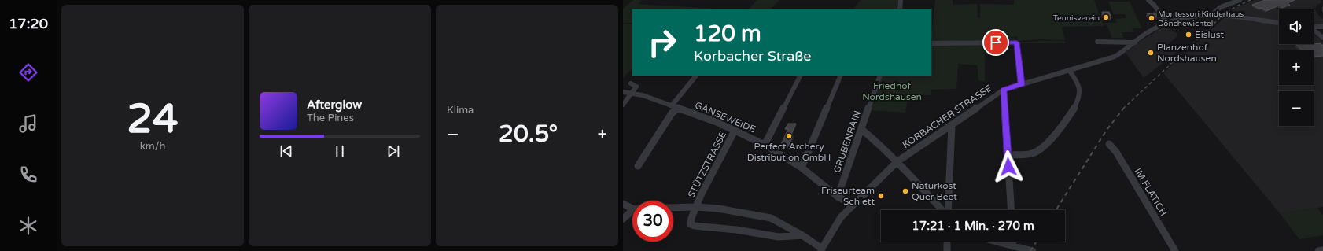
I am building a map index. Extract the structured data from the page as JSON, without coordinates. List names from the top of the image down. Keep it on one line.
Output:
{"streets":{"street":["KORBACHER STRASSE","GÄNSEWEIDE","GRUBENRAIN","STÜTZSTRASSE","IM FLATICH"]},"crossings":[["KORBACHER STRASSE","GÄNSEWEIDE"],["GÄNSEWEIDE","GRUBENRAIN"],["GÄNSEWEIDE","STÜTZSTRASSE"]],"parks":["Friedhof Nordshausen"],"places":["Tennisverein","Montessori Kinderhaus Dönchewichtel","Eislust","Planzenhof Nordshausen","Perfect Archery Distribution GmbH","Naturkost Quer Beet","Friseurteam Schlett"],"page":{"tabs":"17:20","tile":[["24","km/h"],"Klima"],"map_buttons":["+","−"],"turn":["120 m","Korbacher Straße"],"song":["Afterglow","The Pines"],"heat":["−","20.5°","+"],"limit":"30","trip":"17:21 · 1 Min. · 270 m"}}
